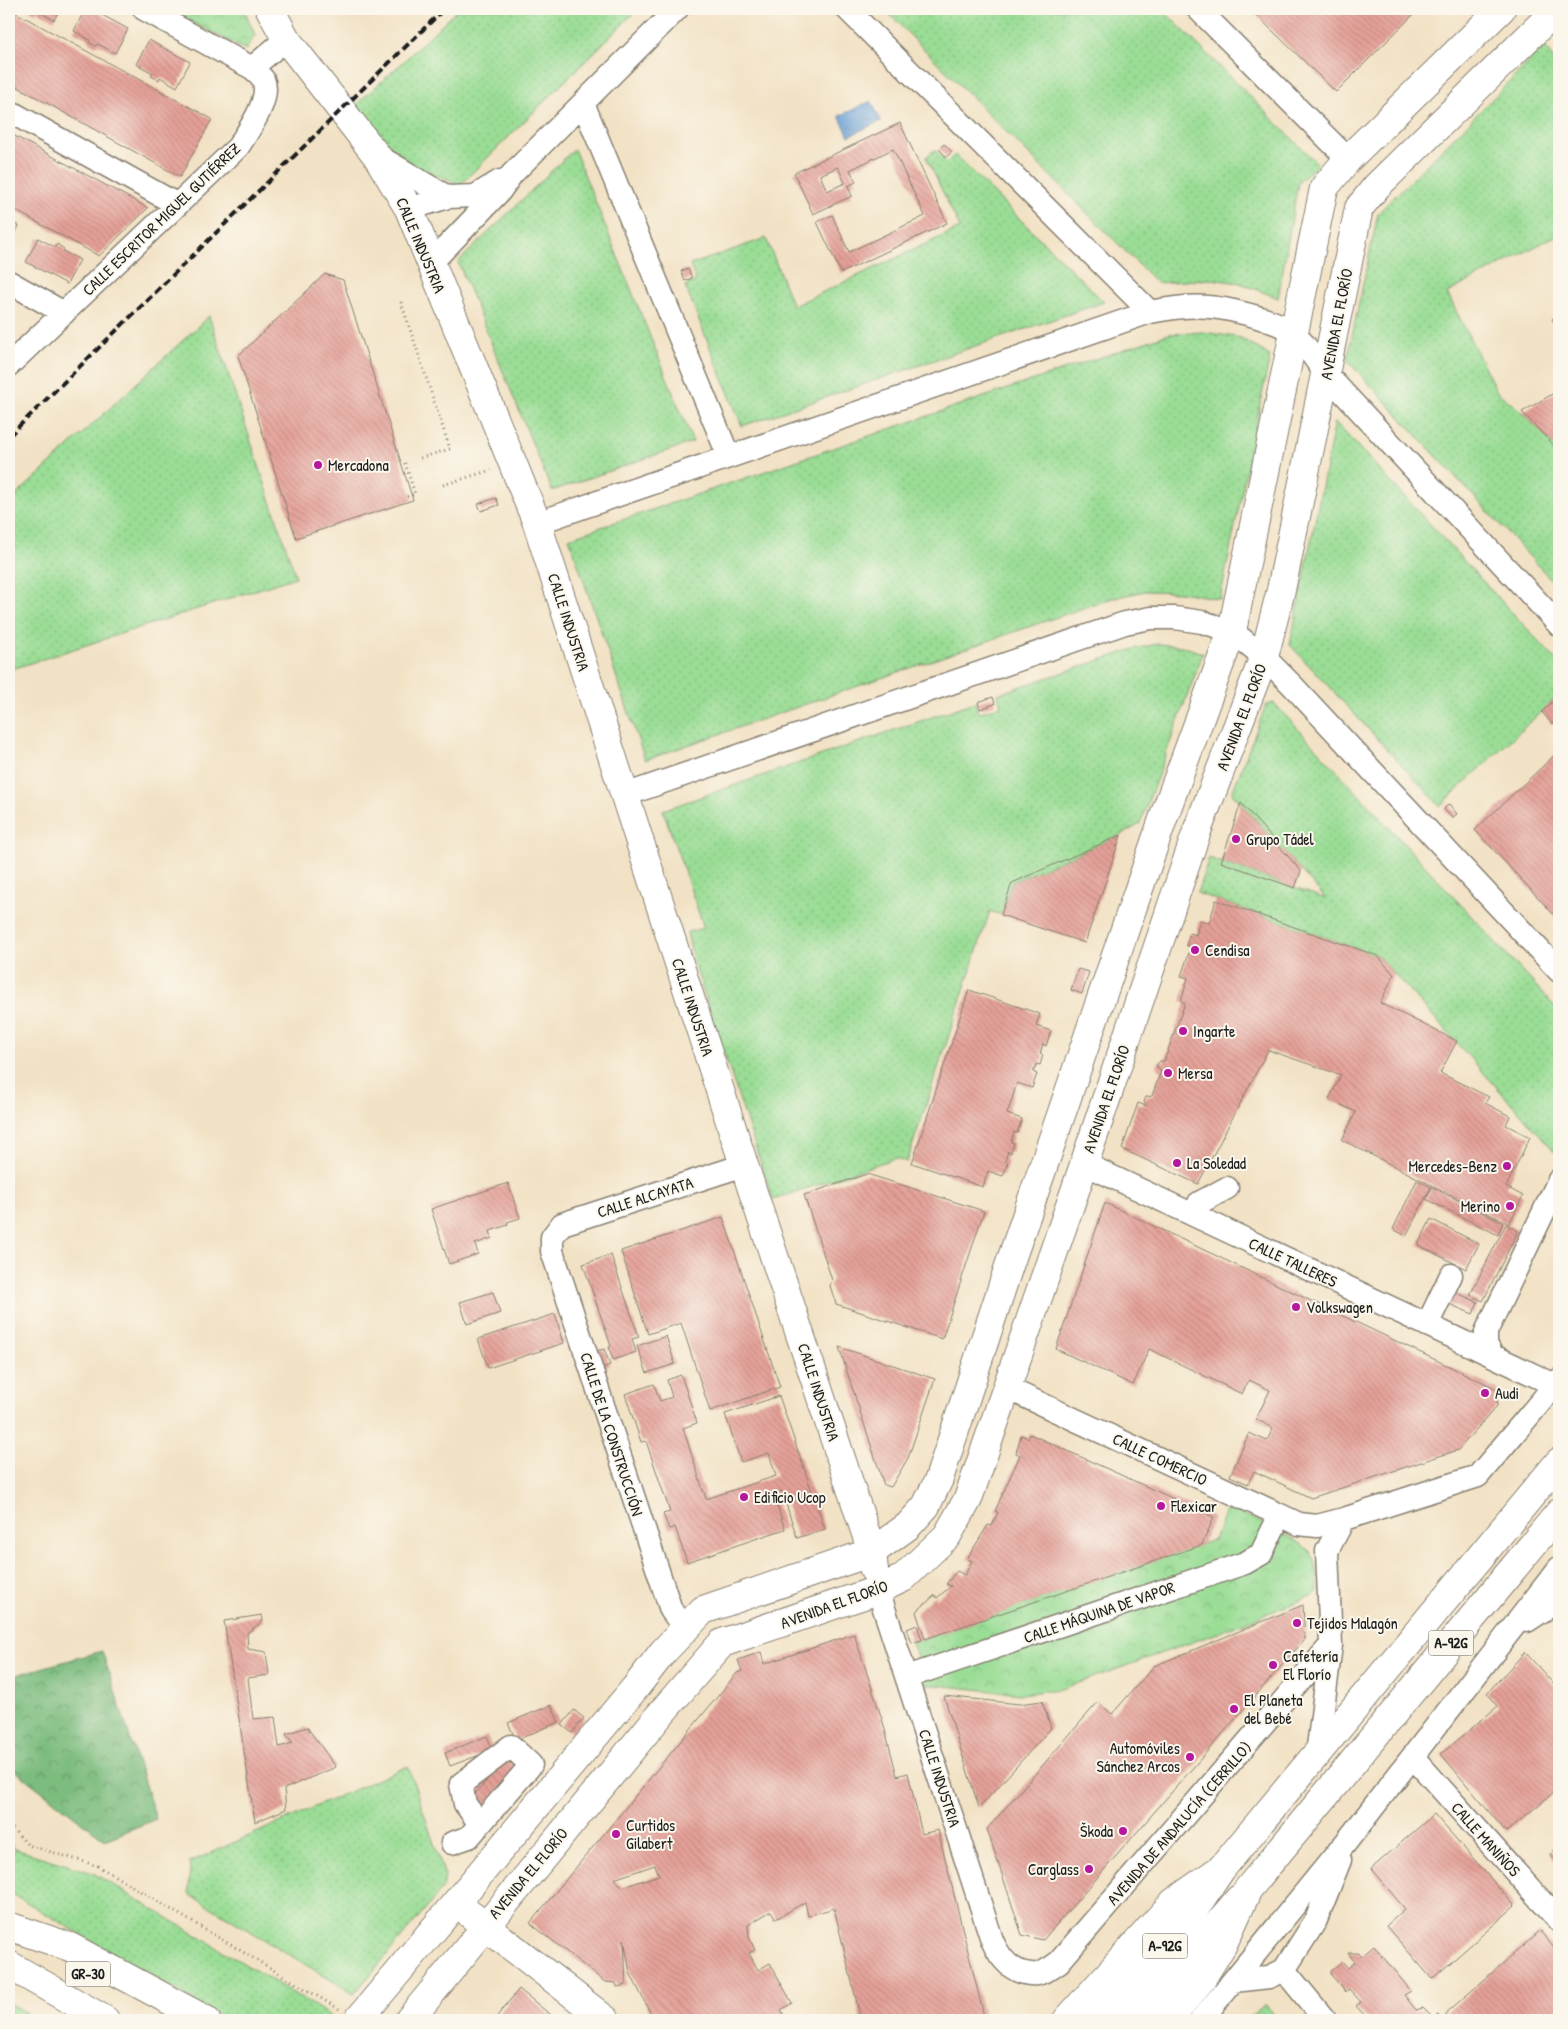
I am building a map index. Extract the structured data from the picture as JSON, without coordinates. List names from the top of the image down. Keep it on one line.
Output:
{"streets":{"main road":["CALLE INDUSTRIA","AVENIDA EL FLORÍO","A-92G","GR-30"],"street":["CALLE ESCRITOR MIGUEL GUTIÉRREZ","CALLE ALCAYATA","CALLE TALLERES","CALLE DE LA CONSTRUCCIÓN","CALLE COMERCIO","CALLE MÁQUINA DE VAPOR","AVENIDA DE ANDALUCÍA (CERRILLO)","CALLE MANIÑOS"]},"crossings":[["CALLE INDUSTRIA","AVENIDA EL FLORÍO"],["CALLE INDUSTRIA","CALLE ALCAYATA"],["CALLE INDUSTRIA","CALLE MÁQUINA DE VAPOR"],["CALLE INDUSTRIA","AVENIDA DE ANDALUCÍA (CERRILLO)"],["AVENIDA EL FLORÍO","CALLE TALLERES"],["AVENIDA EL FLORÍO","CALLE COMERCIO"],["CALLE ALCAYATA","CALLE DE LA CONSTRUCCIÓN"]],"places":["Mercadona","Grupo Tádel","Cendisa","Ingarte","Mersa","La Soledad","Mercedes-Benz","Merino","Volkswagen","Audi","Edificio Ucop","Flexicar","Tejidos Malagón","Cafetería El Florío","El Planeta del Bebé","Automóviles Sánchez Arcos","Škoda","Curtidos Gilabert","Carglass"]}
